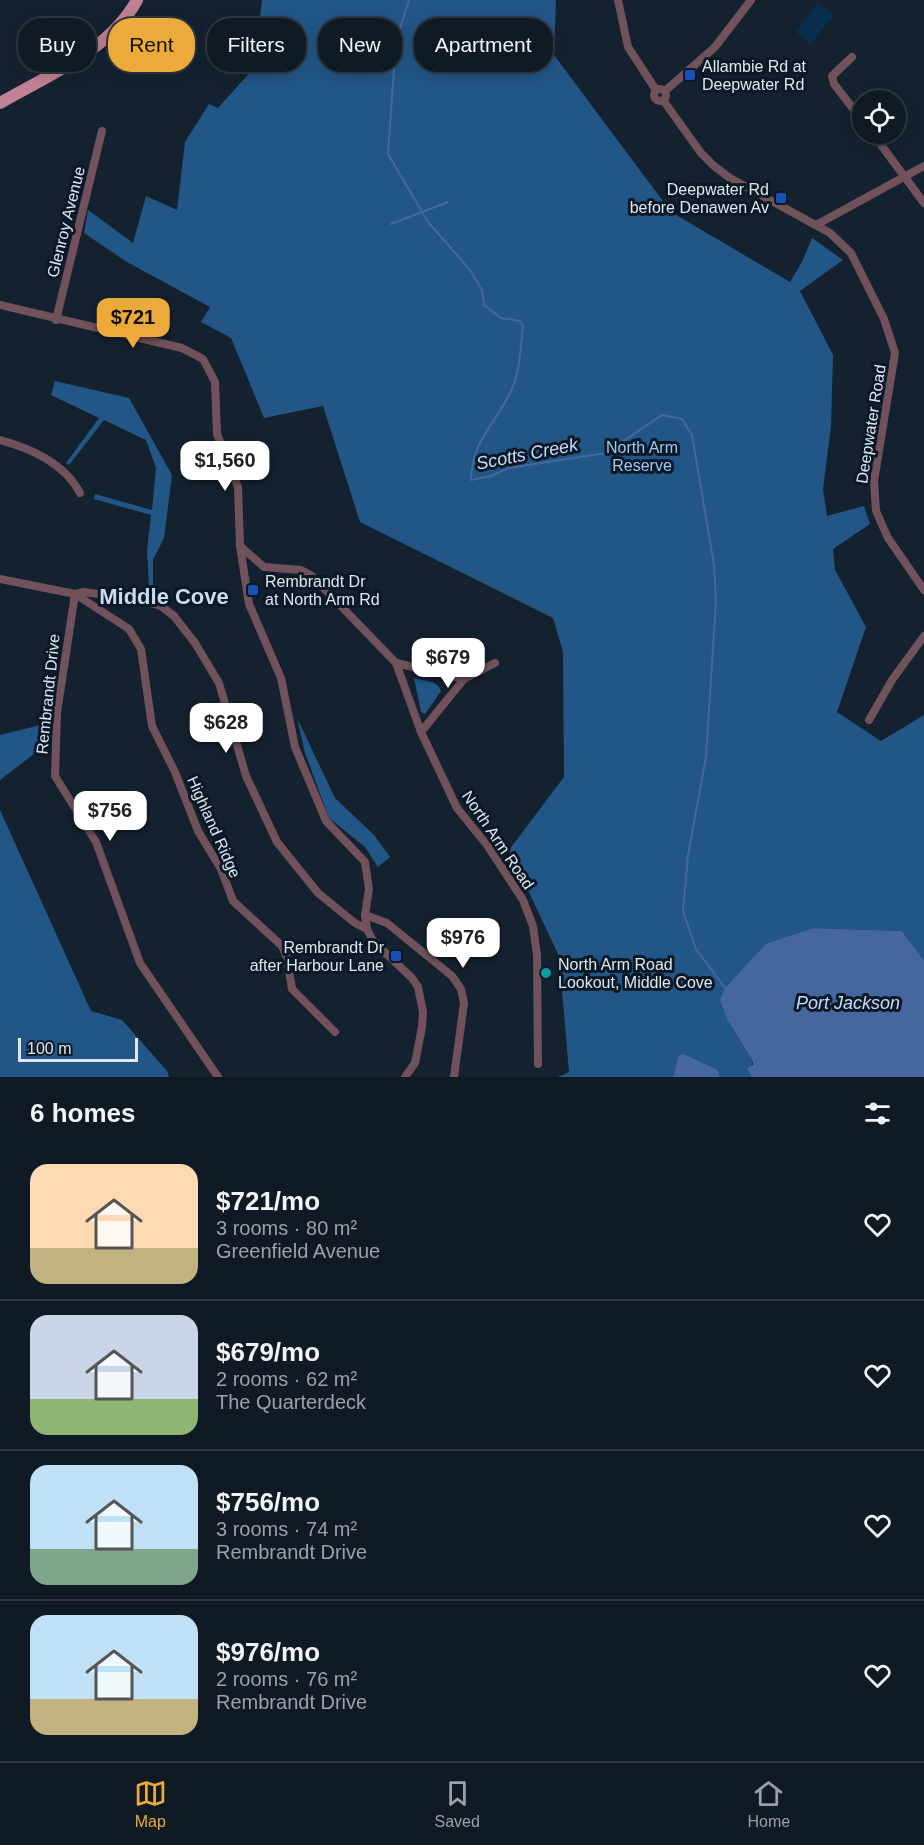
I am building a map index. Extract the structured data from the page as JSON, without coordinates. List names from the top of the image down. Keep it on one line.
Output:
{"streets":{"street":["Glenroy Avenue","Deepwater Road","Rembrandt Drive","Highland Ridge","North Arm Road"]},"crossings":[["Rembrandt Drive","Highland Ridge"]],"districts":["Middle Cove"],"water":["Scotts Creek","Port Jackson"],"parks":["North Arm Reserve"],"places":{"transit":["Allambie Rd at Deepwater Rd","Deepwater Rd before Denawen Av","Rembrandt Dr at North Arm Rd","Rembrandt Dr after Harbour Lane"],"other":["North Arm Road Lookout, Middle Cove"]},"scale_bar":"100 m","page":{"chip":["Buy","Rent","Filters","New","Apartment"],"price":["$721","$1,560","$679","$628","$756","$976"],"scale":"100 m","heading":"6 homes","list":[{"name":"$721/mo","note":"3 rooms · 80 m² · Greenfield Avenue"},{"name":"$679/mo","note":"2 rooms · 62 m² · The Quarterdeck"},{"name":"$756/mo","note":"3 rooms · 74 m² · Rembrandt Drive"},{"name":"$976/mo","note":"2 rooms · 76 m² · Rembrandt Drive"}],"tabs":["Map","Saved","Home"]}}
